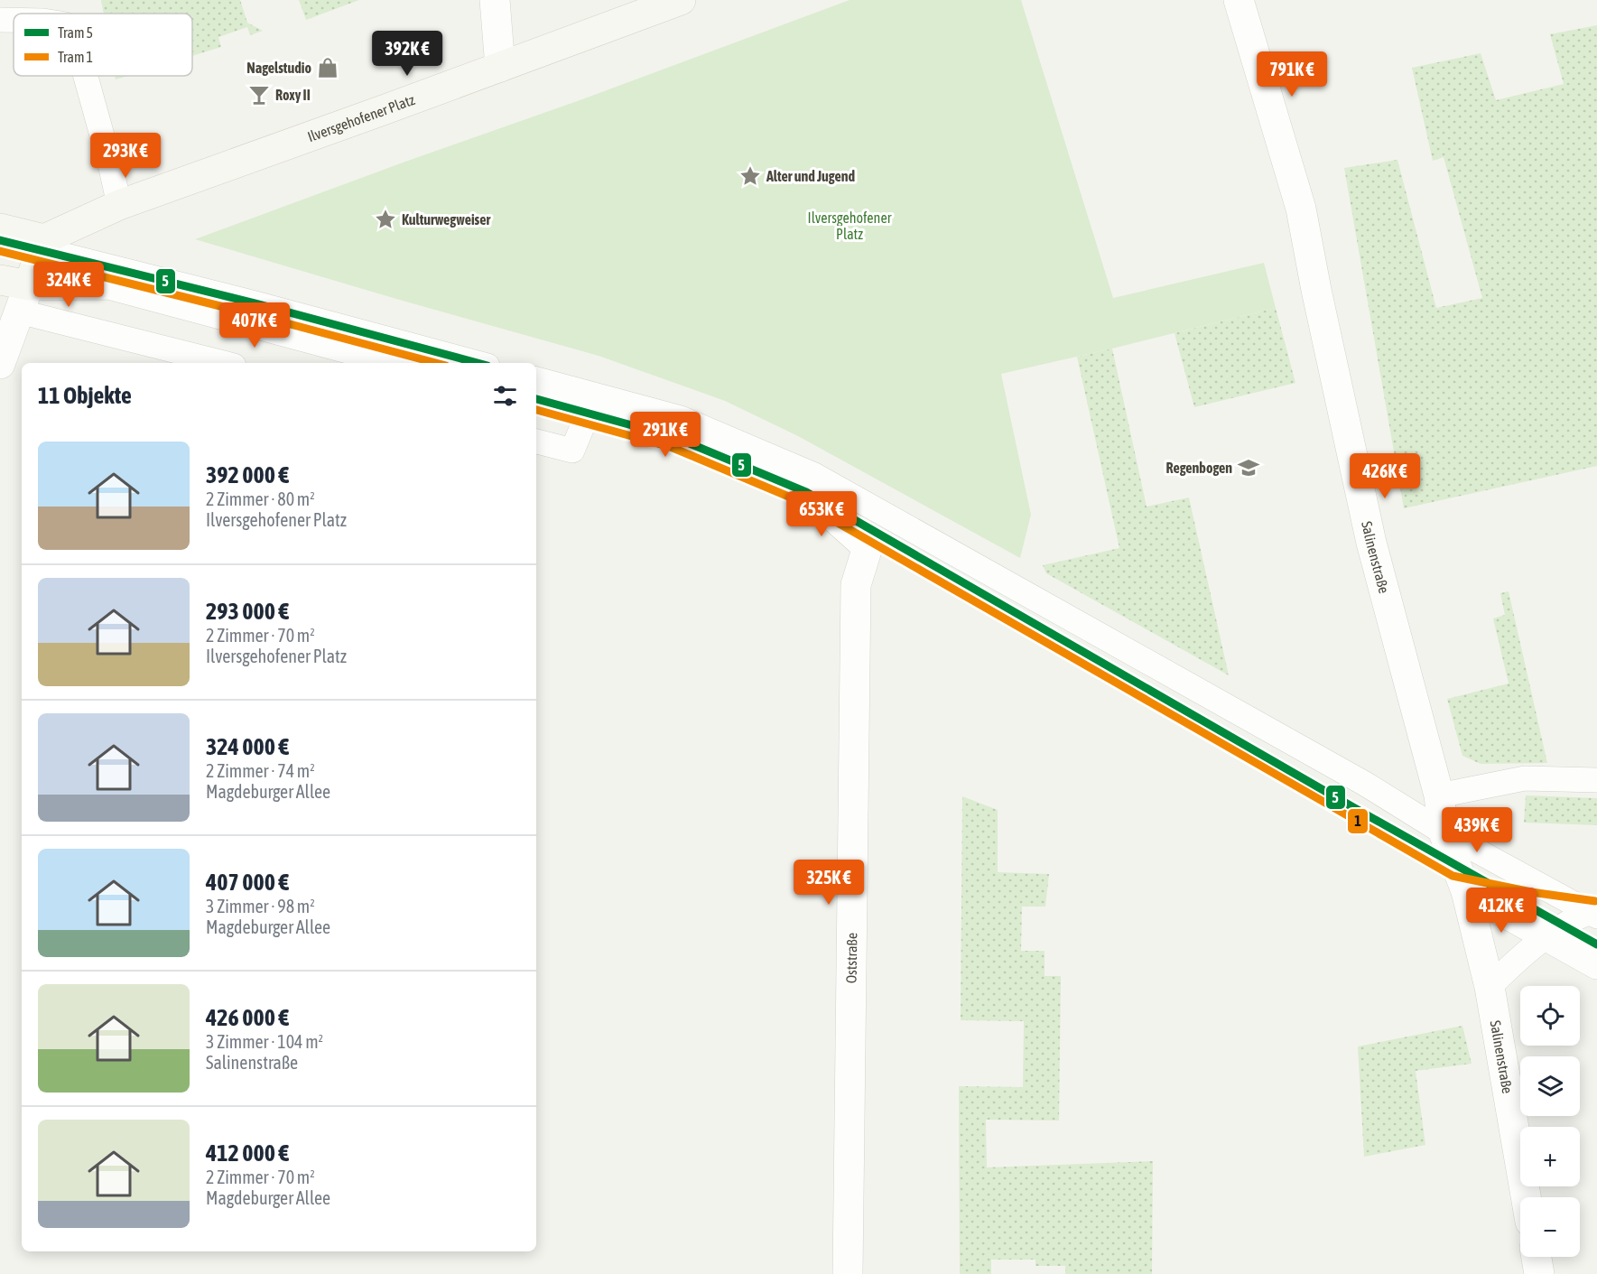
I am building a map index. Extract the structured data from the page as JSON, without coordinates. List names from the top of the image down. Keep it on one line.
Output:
{"streets":{"main road":["Ilversgehofener Platz"],"street":["Salinenstraße","Oststraße"]},"parks":["Ilversgehofener Platz"],"places":{"shop":["Nagelstudio"],"bar":["Roxy II"],"place":["Alter und Jugend","Kulturwegweiser"],"school or university":["Regenbogen"]},"lines":["tram line 5","tram line 1"],"legend":["Tram 5","Tram 1"],"page":{"price":["392K €","791K €","293K €","324K €","407K €","291K €","426K €","653K €","439K €","325K €","412K €"],"heading":"11 Objekte","list":[{"name":"392 000 €","note":"2 Zimmer · 80 m² · Ilversgehofener Platz"},{"name":"293 000 €","note":"2 Zimmer · 70 m² · Ilversgehofener Platz"},{"name":"324 000 €","note":"2 Zimmer · 74 m² · Magdeburger Allee"},{"name":"407 000 €","note":"3 Zimmer · 98 m² · Magdeburger Allee"},{"name":"426 000 €","note":"3 Zimmer · 104 m² · Salinenstraße"},{"name":"412 000 €","note":"2 Zimmer · 70 m² · Magdeburger Allee"}],"map_buttons":["+","−"]}}
